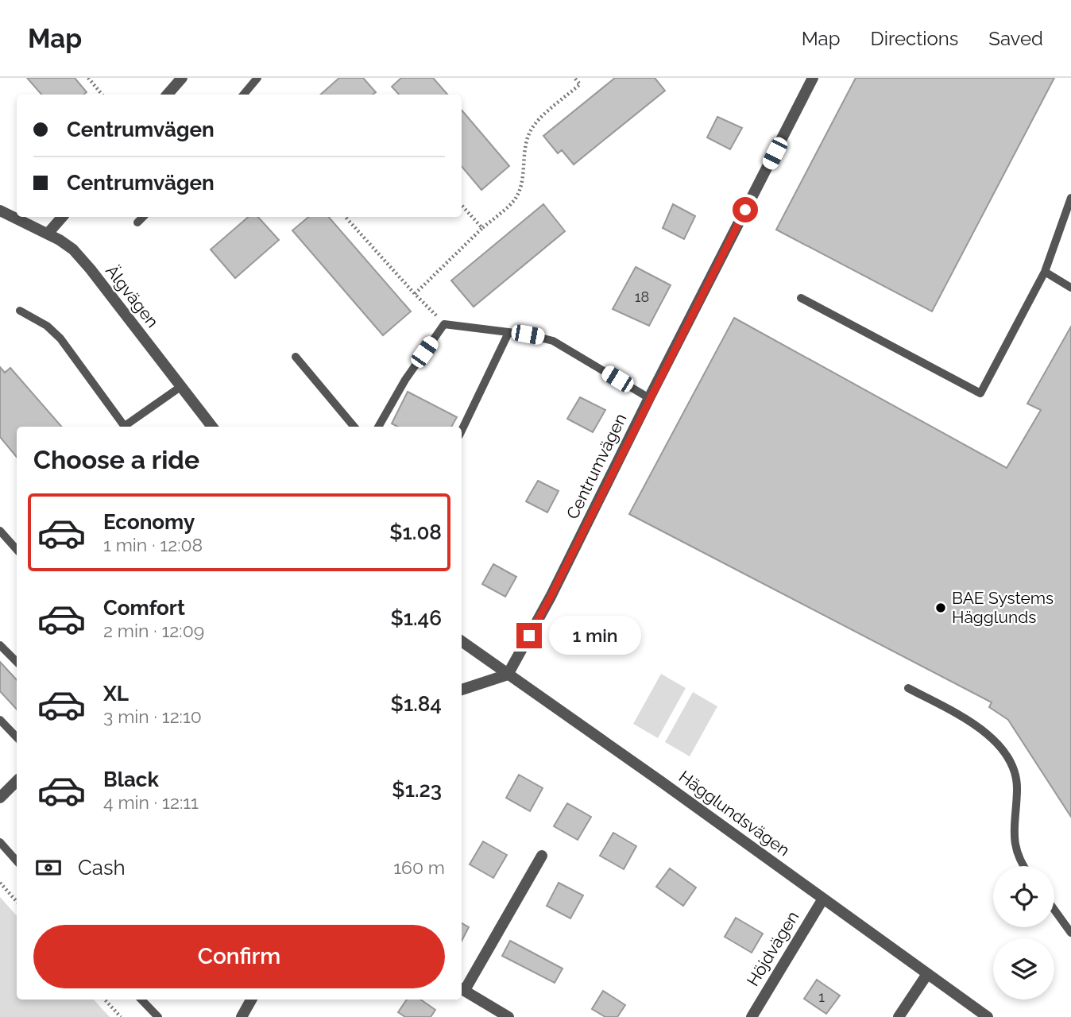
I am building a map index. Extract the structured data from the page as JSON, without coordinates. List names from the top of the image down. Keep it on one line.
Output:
{"streets":{"street":["Älgvägen","Centrumvägen","Hägglundsvägen","Höjdvägen"]},"crossings":[["Centrumvägen","Hägglundsvägen"],["Hägglundsvägen","Höjdvägen"]],"places":["BAE Systems Hägglunds"],"house_numbers":["18","1"],"page":{"header":"Map","nav":["Map","Directions","Saved"],"banner":["Centrumvägen","Centrumvägen"],"heading":"Choose a ride","list":[{"name":"Economy","note":"1 min · 12:08","value":"$1.08"},{"name":"Comfort","note":"2 min · 12:09","value":"$1.46"},{"name":"XL","note":"3 min · 12:10","value":"$1.84"},{"name":"Black","note":"4 min · 12:11","value":"$1.23"}],"bubble":"1 min","pay":["Cash","160 m"],"buttons":"Confirm"}}
